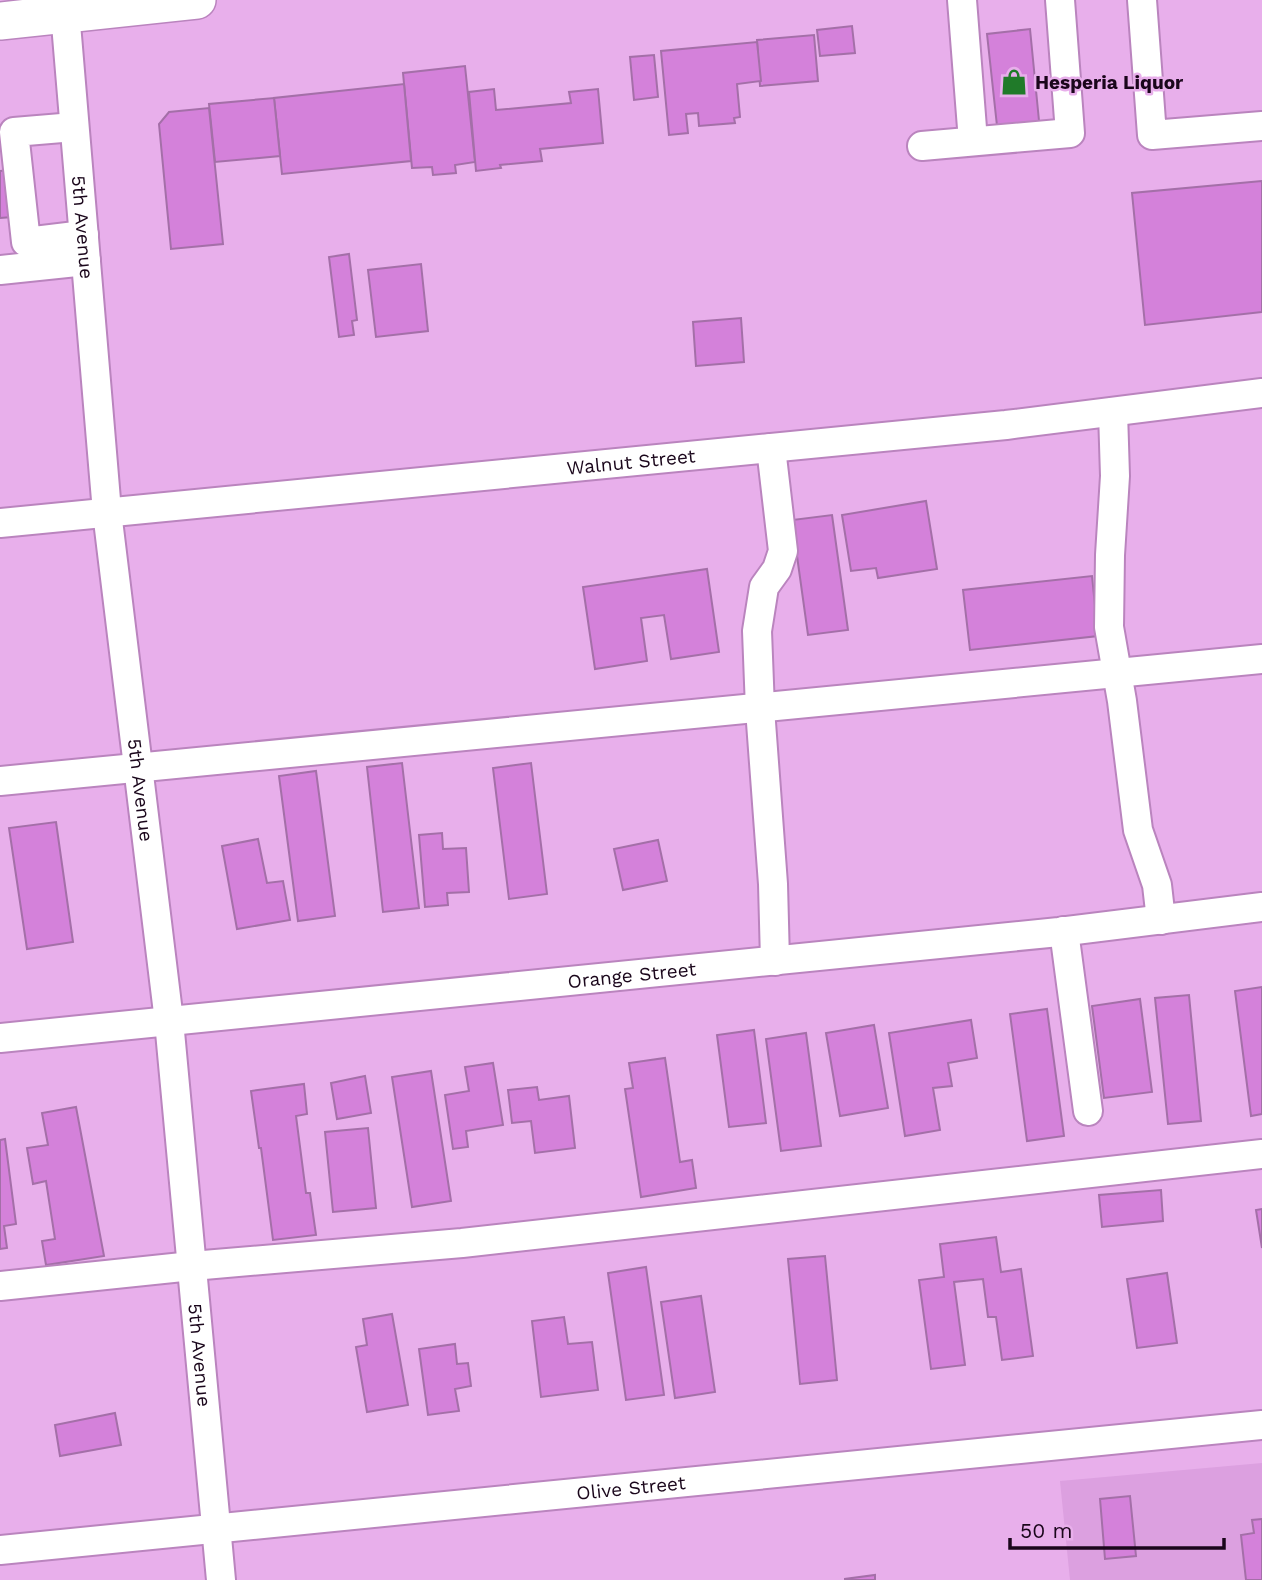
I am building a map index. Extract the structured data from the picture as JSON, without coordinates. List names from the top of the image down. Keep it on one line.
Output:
{"streets":{"street":["5th Avenue","Walnut Street","Orange Street","Olive Street"]},"crossings":[["5th Avenue","Walnut Street"],["5th Avenue","Orange Street"],["5th Avenue","Olive Street"]],"places":{"shop":["Hesperia Liquor"]},"scale_bar":"50 m"}
